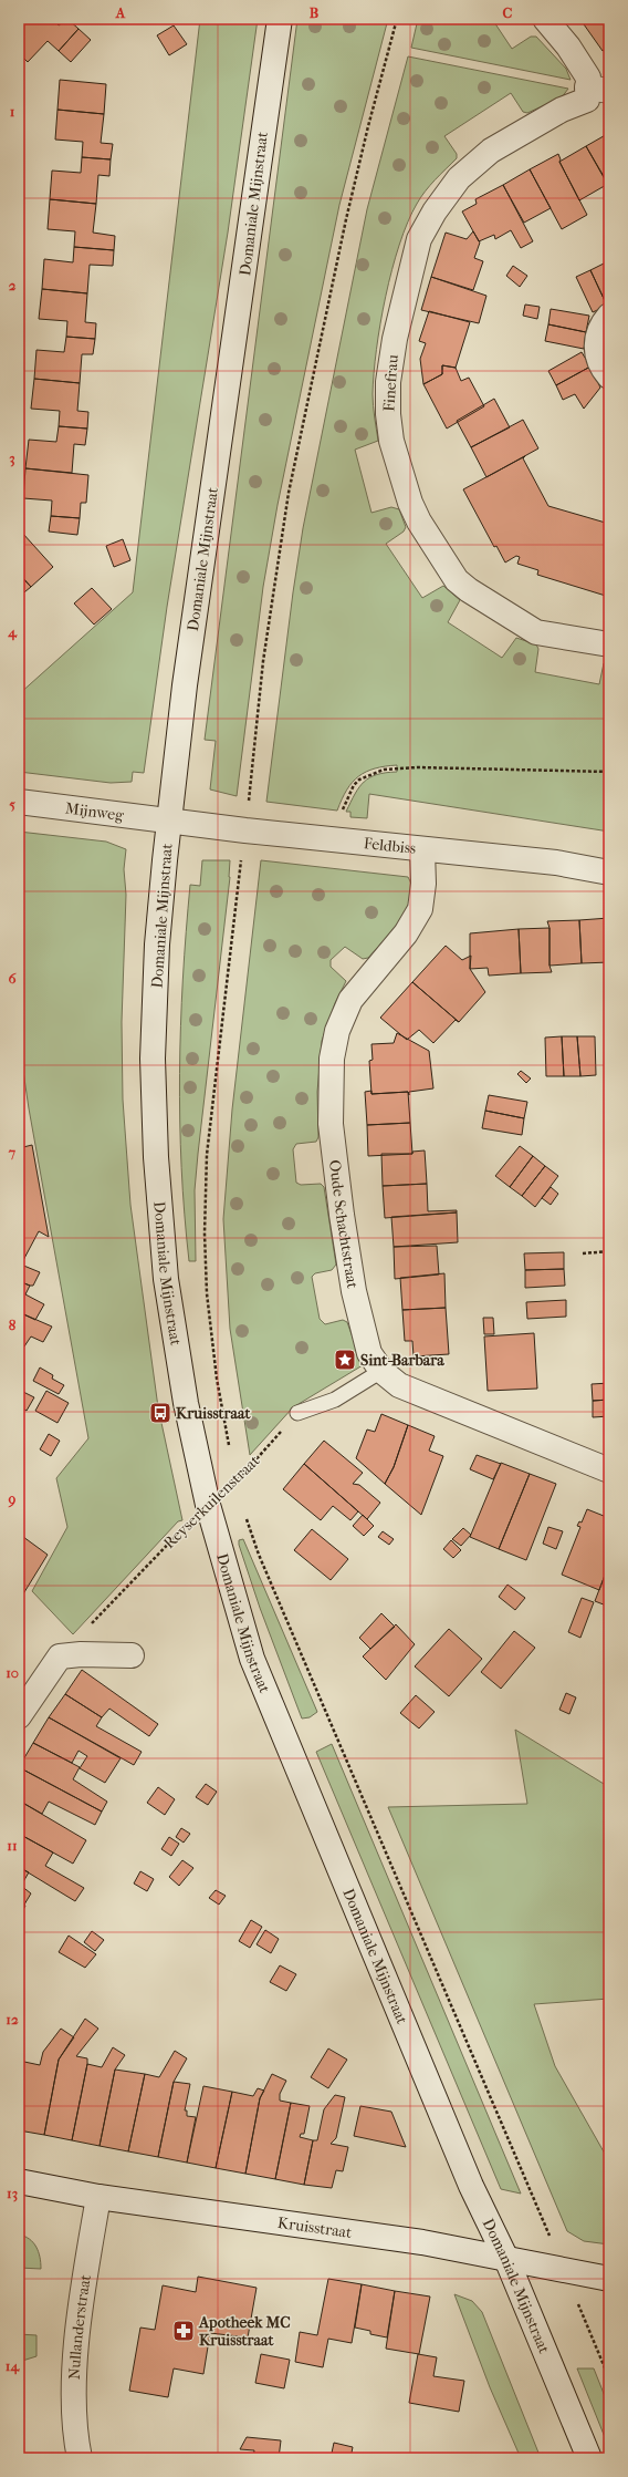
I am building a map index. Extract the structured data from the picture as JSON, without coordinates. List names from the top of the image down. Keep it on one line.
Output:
{"streets":{"street":["Domaniale Mijnstraat","Finefrau","Mijnweg","Feldbiss","Oude Schachtstraat","Kruisstraat","Nullanderstraat"],"path":["Reyserkuilenstraat"]},"crossings":[["Domaniale Mijnstraat","Mijnweg"],["Domaniale Mijnstraat","Feldbiss"],["Domaniale Mijnstraat","Reyserkuilenstraat"],["Domaniale Mijnstraat","Kruisstraat"],["Mijnweg","Feldbiss"],["Feldbiss","Oude Schachtstraat"],["Kruisstraat","Nullanderstraat"]],"places":{"place":["Sint-Barbara"],"bus stop":["Kruisstraat"],"pharmacy":["Apotheek MC Kruisstraat"]},"grid":{"columns":["A","B","C"],"rows":["1","2","3","4","5","6","7","8","9","10","11","12","13","14"]}}
